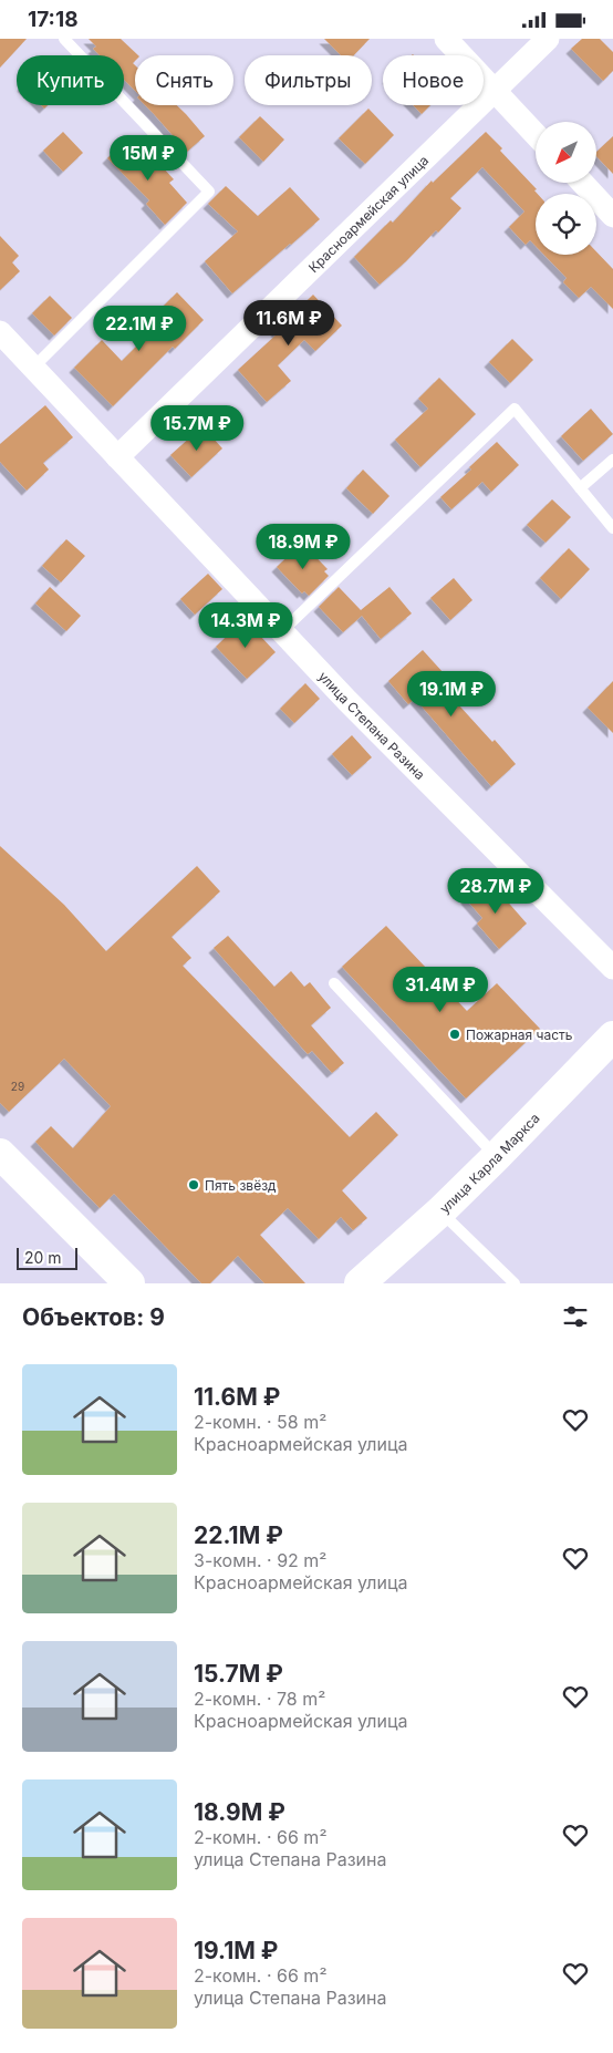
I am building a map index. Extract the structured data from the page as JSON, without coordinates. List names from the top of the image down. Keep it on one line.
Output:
{"streets":{"main road":["улица Карла Маркса"],"street":["Красноармейская улица","улица Степана Разина"]},"crossings":[["Красноармейская улица","улица Степана Разина"]],"places":["Пожарная часть","Пять звёзд"],"house_numbers":["29"],"scale_bar":"20 m","north":"bottom left","page":{"status":"17:18","chip":["Купить","Снять","Фильтры","Новое"],"price":["15M ₽","11.6M ₽","22.1M ₽","15.7M ₽","18.9M ₽","14.3M ₽","19.1M ₽","28.7M ₽","31.4M ₽"],"scale":"20 m","heading":"Объектов: 9","list":[{"name":"11.6M ₽","note":"2-комн. · 58 m² · Красноармейская улица"},{"name":"22.1M ₽","note":"3-комн. · 92 m² · Красноармейская улица"},{"name":"15.7M ₽","note":"2-комн. · 78 m² · Красноармейская улица"},{"name":"18.9M ₽","note":"2-комн. · 66 m² · улица Степана Разина"},{"name":"19.1M ₽","note":"2-комн. · 66 m² · улица Степана Разина"}]}}
